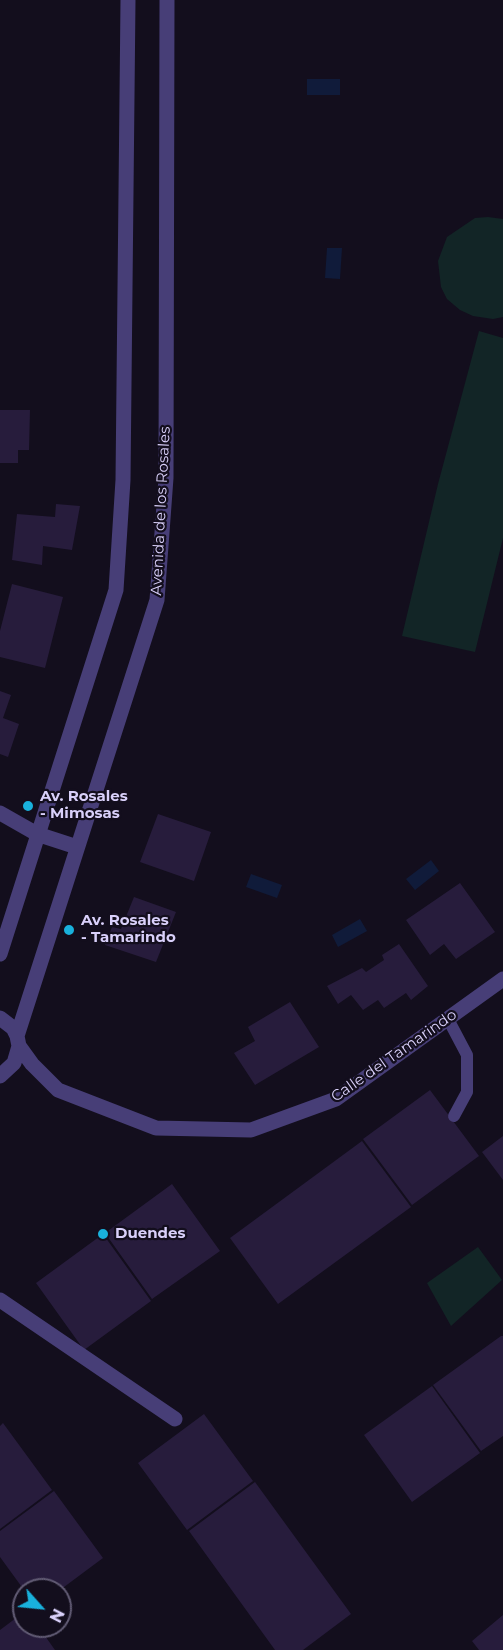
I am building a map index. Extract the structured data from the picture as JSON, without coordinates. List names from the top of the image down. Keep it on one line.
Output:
{"streets":{"street":["Avenida de los Rosales","Calle del Tamarindo"]},"crossings":[["Avenida de los Rosales","Calle del Tamarindo"]],"places":["Av. Rosales - Mimosas","Av. Rosales - Tamarindo","Duendes"],"north":"bottom right"}
